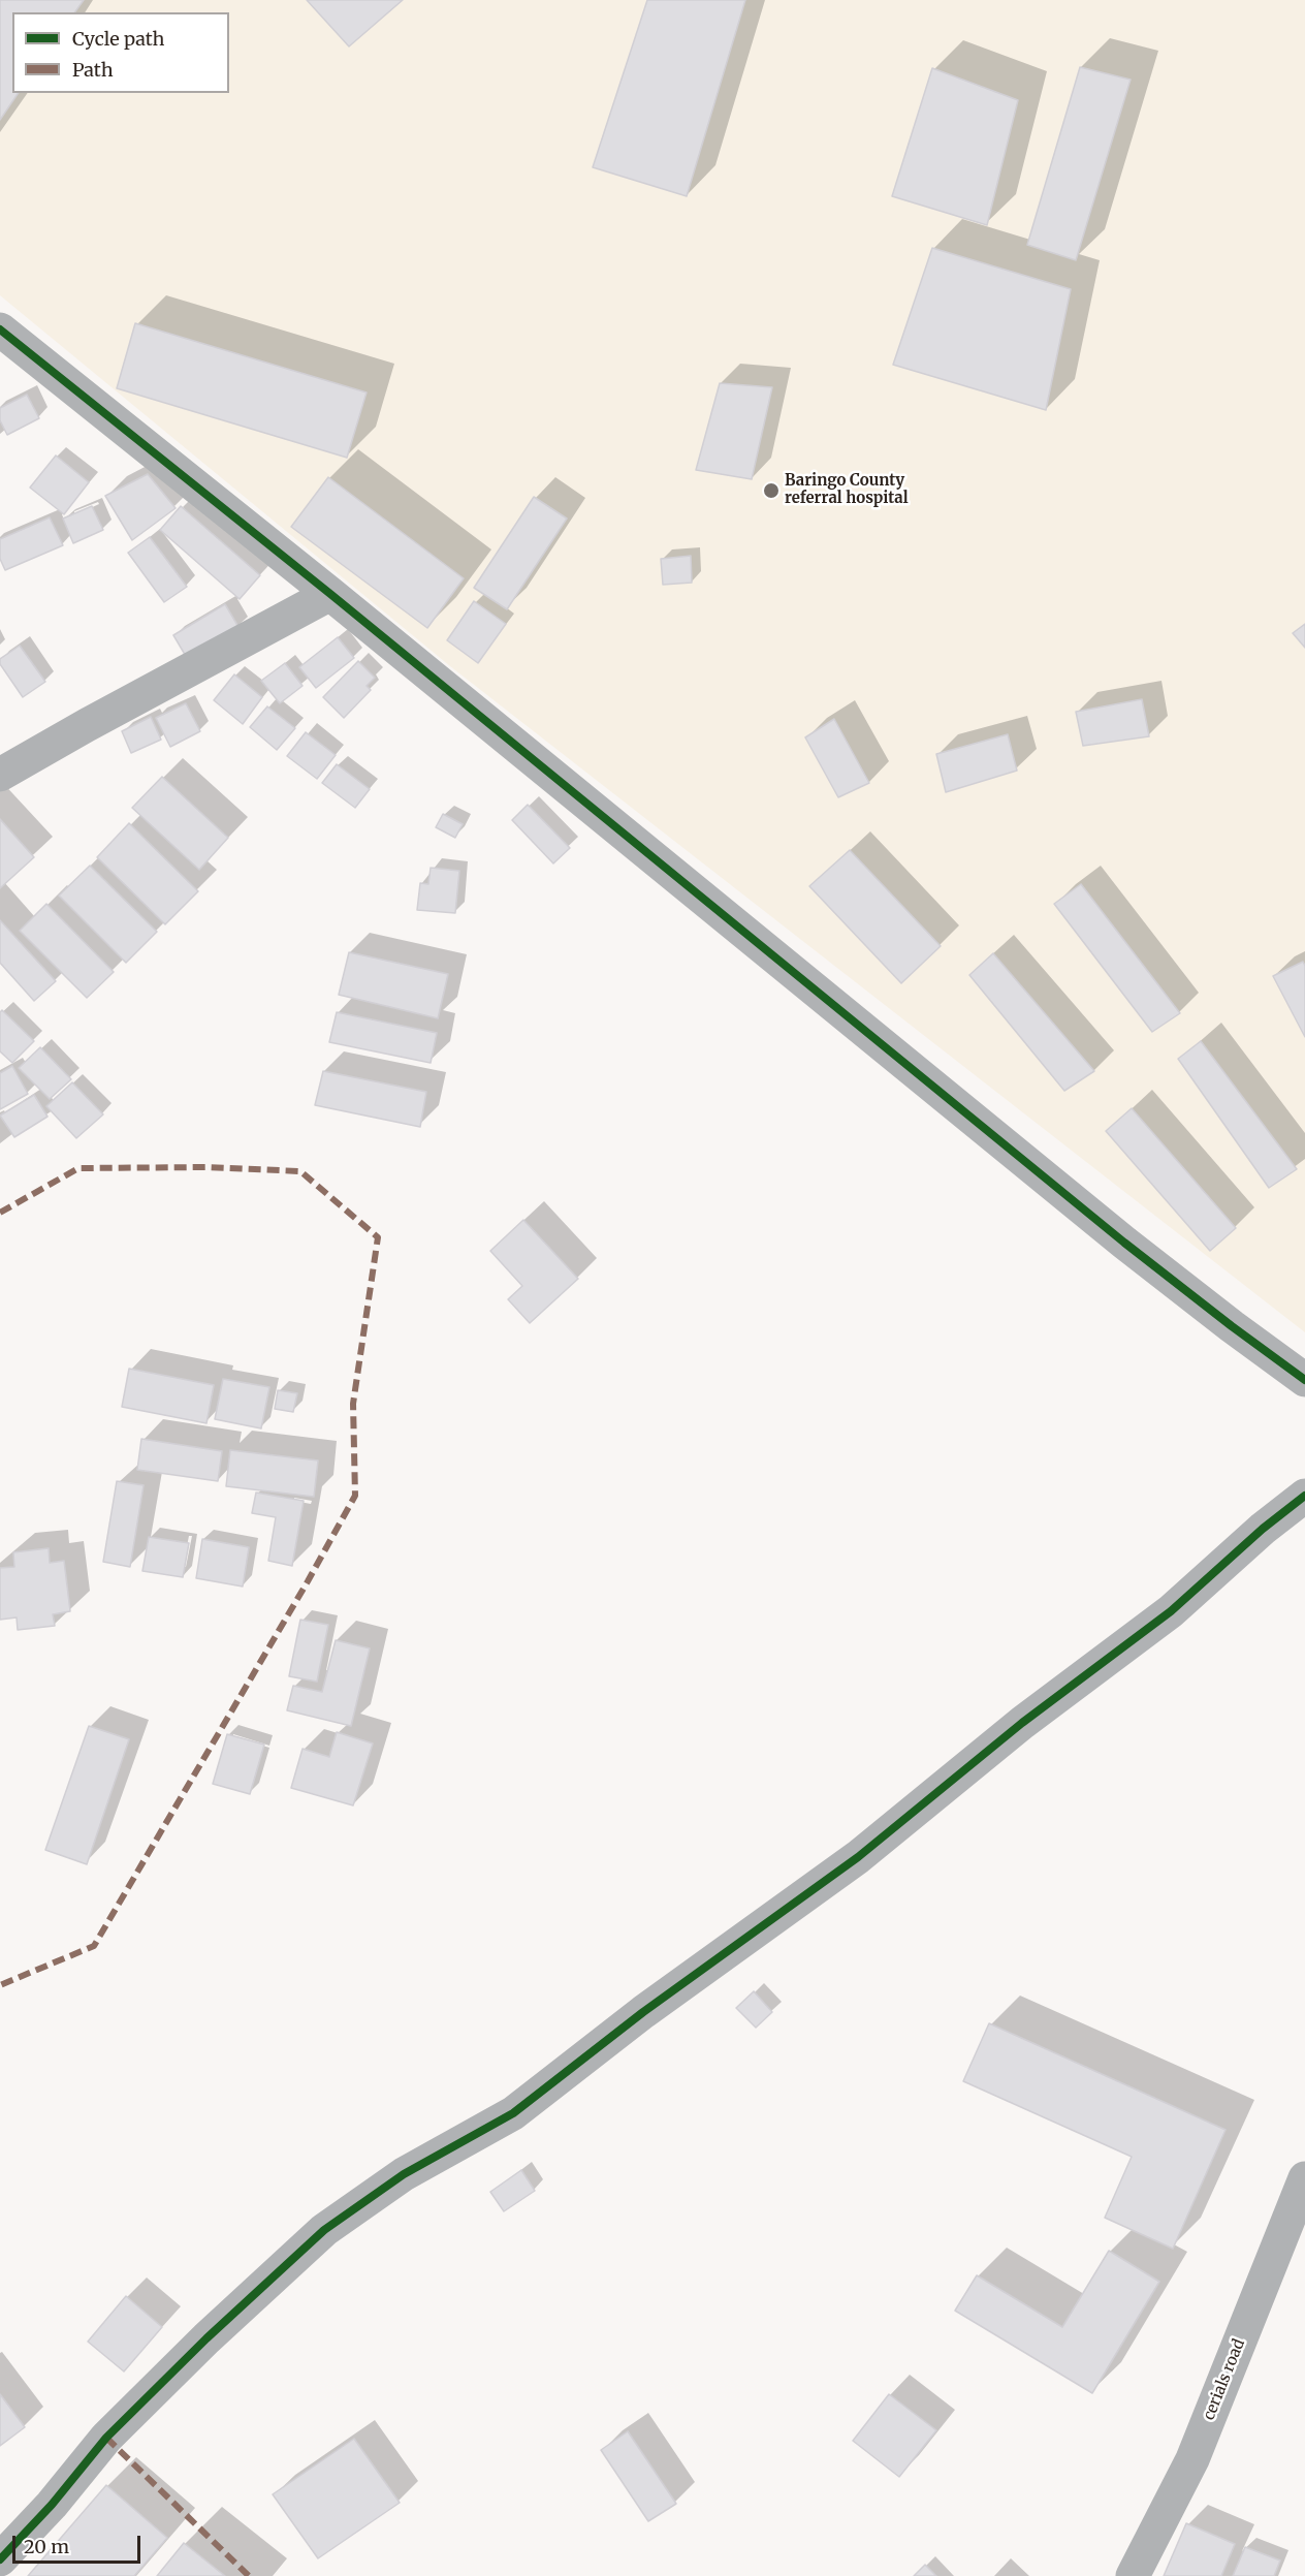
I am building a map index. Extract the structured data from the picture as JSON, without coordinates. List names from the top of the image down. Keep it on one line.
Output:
{"streets":{"street":["cerials road"]},"places":["Baringo County referral hospital"],"legend":["Cycle path","Path"],"scale_bar":"20 m"}
